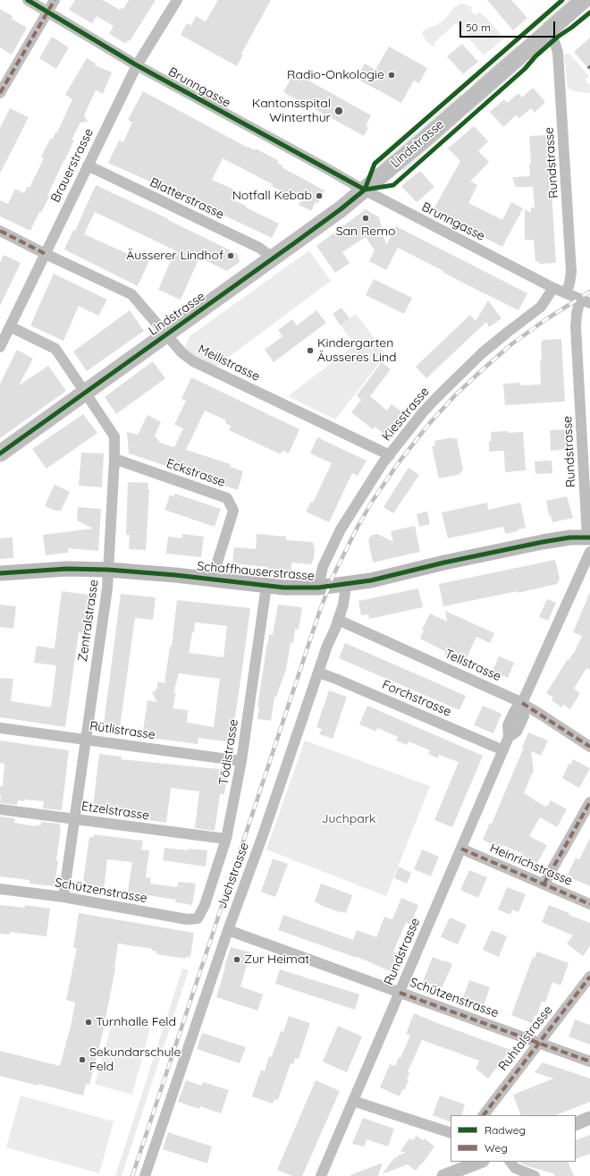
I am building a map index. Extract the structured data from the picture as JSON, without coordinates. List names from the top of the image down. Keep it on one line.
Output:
{"streets":{"main road":["Lindstrasse","Schaffhauserstrasse"],"street":["Brunngasse","Rundstrasse","Brauerstrasse","Blatterstrasse","Meilistrasse","Kiesstrasse","Eckstrasse","Zentralstrasse","Tellstrasse","Forchstrasse","Rütlistrasse","Tödistrasse","Etzelstrasse","Heinrichstrasse","Juchstrasse","Schützenstrasse","Ruhtalstrasse"]},"crossings":[["Brunngasse","Lindstrasse"],["Brunngasse","Rundstrasse"],["Brunngasse","Brauerstrasse"],["Brunngasse","Kiesstrasse"],["Lindstrasse","Rundstrasse"],["Lindstrasse","Blatterstrasse"],["Lindstrasse","Meilistrasse"],["Lindstrasse","Zentralstrasse"],["Rundstrasse","Schaffhauserstrasse"],["Rundstrasse","Tellstrasse"],["Rundstrasse","Forchstrasse"],["Rundstrasse","Heinrichstrasse"],["Rundstrasse","Schützenstrasse"],["Brauerstrasse","Blatterstrasse"],["Brauerstrasse","Meilistrasse"],["Brauerstrasse","Zentralstrasse"],["Meilistrasse","Kiesstrasse"],["Kiesstrasse","Schaffhauserstrasse"],["Eckstrasse","Schaffhauserstrasse"],["Eckstrasse","Zentralstrasse"],["Schaffhauserstrasse","Zentralstrasse"],["Schaffhauserstrasse","Tödistrasse"],["Schaffhauserstrasse","Juchstrasse"],["Zentralstrasse","Rütlistrasse"],["Zentralstrasse","Etzelstrasse"],["Zentralstrasse","Schützenstrasse"],["Tellstrasse","Juchstrasse"],["Forchstrasse","Juchstrasse"],["Rütlistrasse","Tödistrasse"],["Tödistrasse","Etzelstrasse"],["Tödistrasse","Schützenstrasse"],["Juchstrasse","Schützenstrasse"],["Schützenstrasse","Ruhtalstrasse"]],"parks":["Juchpark"],"places":["Radio-Onkologie","Kantonsspital Winterthur","Notfall Kebab","San Remo","Äusserer Lindhof","Kindergarten Äusseres Lind","Zur Heimat","Turnhalle Feld","Sekundarschule Feld"],"legend":["Radweg","Weg"],"scale_bar":"50 m"}
